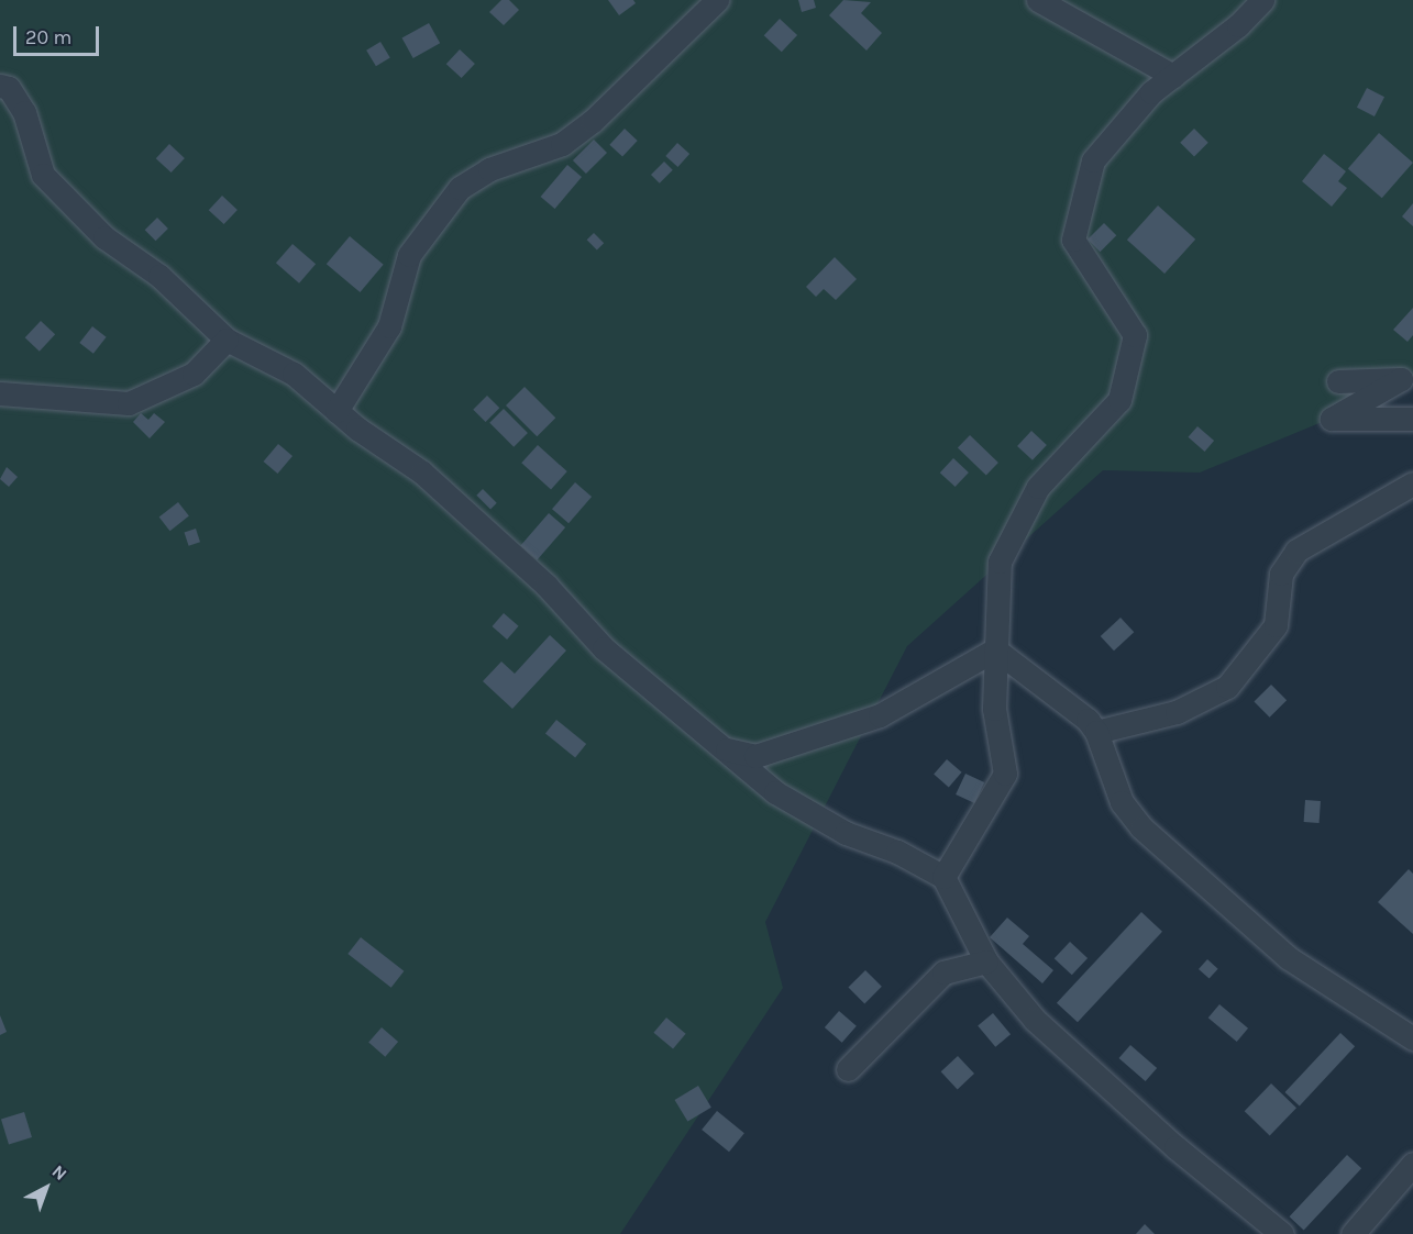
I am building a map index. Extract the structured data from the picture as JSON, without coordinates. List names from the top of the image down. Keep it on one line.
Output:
{"scale_bar":"20 m","north":"top right"}
